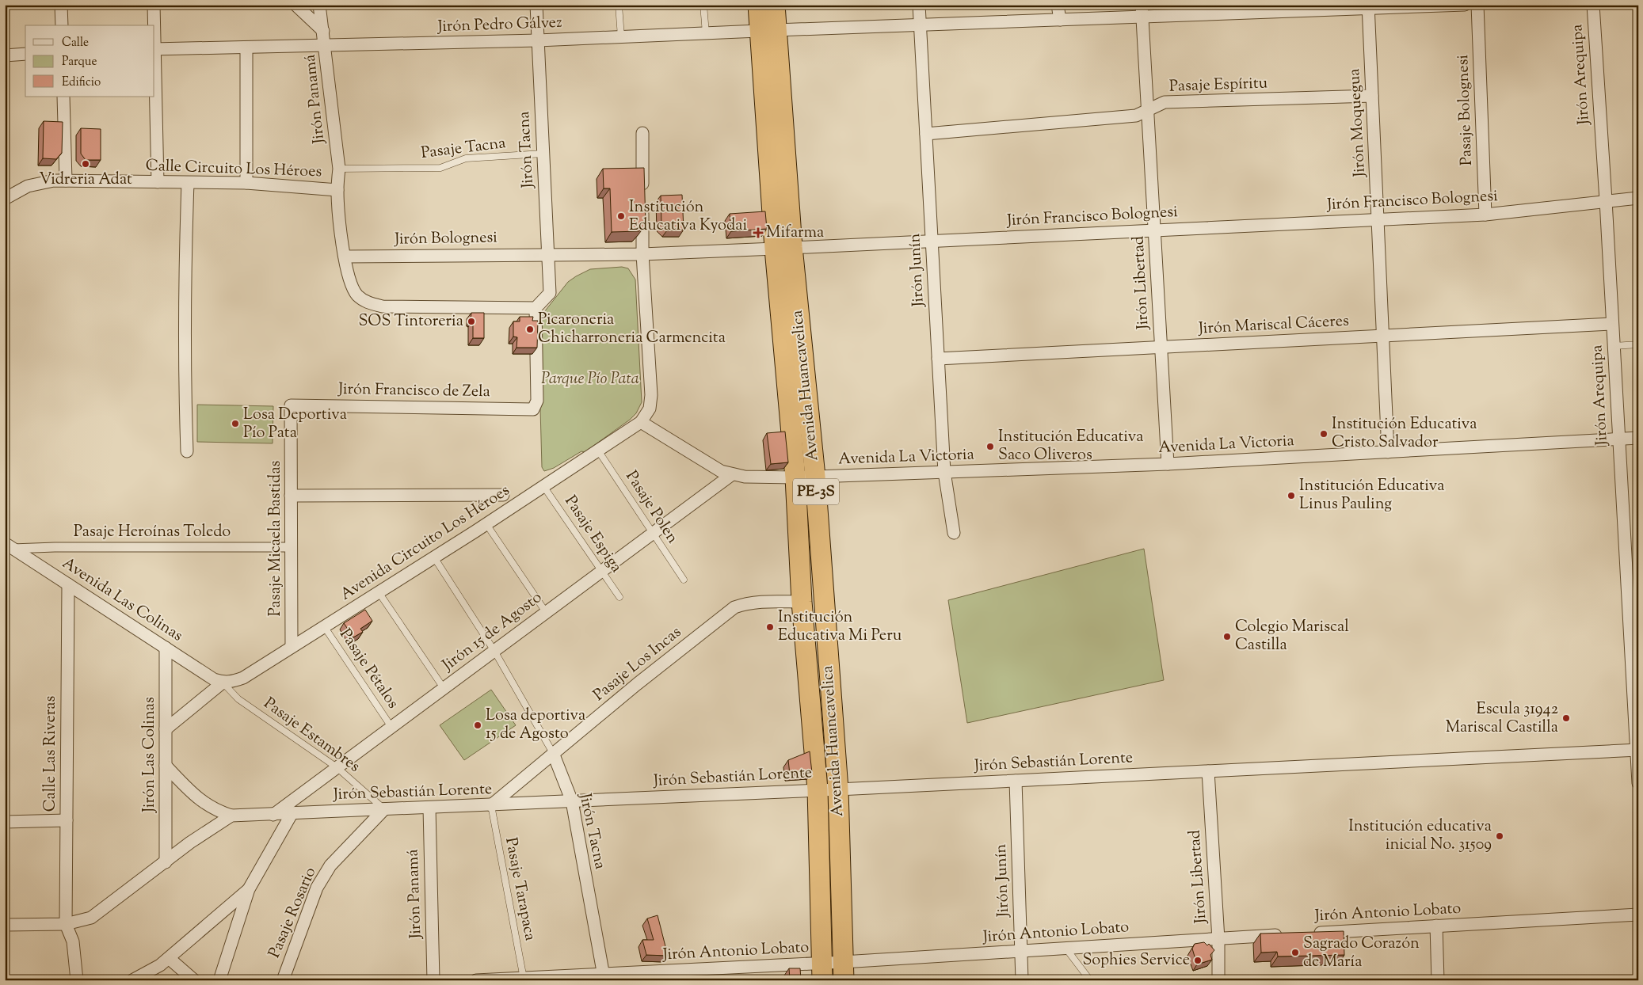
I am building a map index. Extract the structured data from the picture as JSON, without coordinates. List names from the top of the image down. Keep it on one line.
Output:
{"streets":{"highway":["Avenida Huancavelica","PE-3S"],"street":["Jirón Pedro Gálvez","Jirón Arequipa","Pasaje Espíritu","Jirón Panamá","Pasaje Bolognesi","Jirón Moquegua","Jirón Tacna","Calle Circuito Los Héroes","Jirón Francisco Bolognesi","Jirón Bolognesi","Jirón Junín","Jirón Libertad","Jirón Mariscal Cáceres","Jirón Francisco de Zela","Avenida La Victoria","Pasaje Heroínas Toledo","Pasaje Micaela Bastidas","Avenida Circuito Los Héroes","Avenida Las Colinas","Jirón 15 de Agosto","Pasaje Los Incas","Calle Las Riveras","Jirón Las Colinas","Jirón Sebastián Lorente","Pasaje Rosario","Jirón Antonio Lobato"],"lane":["Pasaje Tacna","Pasaje Polen","Pasaje Espiga","Pasaje Pétalos","Pasaje Estambres","Pasaje Tarapaca"]},"crossings":[["Jirón Pedro Gálvez","Jirón Panamá"],["Jirón Pedro Gálvez","Jirón Moquegua"],["Jirón Pedro Gálvez","Jirón Tacna"],["Jirón Pedro Gálvez","Jirón Junín"],["Jirón Pedro Gálvez","Jirón Libertad"],["Jirón Pedro Gálvez","Avenida Huancavelica"],["Jirón Arequipa","Jirón Francisco Bolognesi"],["Jirón Arequipa","Jirón Mariscal Cáceres"],["Jirón Arequipa","Avenida La Victoria"],["Jirón Arequipa","Jirón Sebastián Lorente"],["Pasaje Espíritu","Jirón Moquegua"],["Pasaje Espíritu","Jirón Junín"],["Pasaje Espíritu","Jirón Libertad"],["Jirón Panamá","Pasaje Tacna"],["Jirón Panamá","Calle Circuito Los Héroes"],["Jirón Panamá","Jirón Sebastián Lorente"],["Pasaje Bolognesi","Jirón Francisco Bolognesi"],["Jirón Moquegua","Jirón Francisco Bolognesi"],["Jirón Moquegua","Jirón Mariscal Cáceres"],["Jirón Moquegua","Avenida La Victoria"],["Pasaje Tacna","Jirón Tacna"],["Jirón Tacna","Calle Circuito Los Héroes"],["Jirón Tacna","Jirón Francisco Bolognesi"],["Jirón Tacna","Jirón Bolognesi"],["Jirón Tacna","Jirón Francisco de Zela"],["Jirón Tacna","Avenida Circuito Los Héroes"],["Jirón Tacna","Jirón 15 de Agosto"],["Jirón Tacna","Pasaje Los Incas"],["Jirón Tacna","Jirón Sebastián Lorente"],["Jirón Tacna","Jirón Antonio Lobato"],["Calle Circuito Los Héroes","Jirón Bolognesi"],["Calle Circuito Los Héroes","Jirón Francisco de Zela"],["Jirón Francisco Bolognesi","Jirón Bolognesi"],["Jirón Francisco Bolognesi","Jirón Junín"],["Jirón Francisco Bolognesi","Jirón Libertad"],["Jirón Francisco Bolognesi","Avenida Huancavelica"],["Jirón Junín","Jirón Mariscal Cáceres"],["Jirón Junín","Avenida La Victoria"],["Jirón Junín","Jirón Sebastián Lorente"],["Jirón Junín","Jirón Antonio Lobato"],["Jirón Libertad","Jirón Mariscal Cáceres"],["Jirón Libertad","Avenida La Victoria"],["Jirón Libertad","Jirón Sebastián Lorente"],["Jirón Libertad","Jirón Antonio Lobato"],["Avenida Huancavelica","Avenida La Victoria"],["Avenida Huancavelica","Pasaje Los Incas"],["Avenida Huancavelica","Jirón Sebastián Lorente"],["Avenida Huancavelica","Jirón Antonio Lobato"],["Jirón Francisco de Zela","Pasaje Micaela Bastidas"],["Avenida La Victoria","Avenida Circuito Los Héroes"],["Avenida La Victoria","Jirón 15 de Agosto"],["Pasaje Polen","Avenida Circuito Los Héroes"],["Pasaje Polen","Jirón 15 de Agosto"],["Pasaje Heroínas Toledo","Pasaje Micaela Bastidas"],["Pasaje Heroínas Toledo","Avenida Las Colinas"],["Pasaje Espiga","Avenida Circuito Los Héroes"],["Pasaje Espiga","Jirón 15 de Agosto"],["Pasaje Micaela Bastidas","Avenida Circuito Los Héroes"],["Avenida Circuito Los Héroes","Avenida Las Colinas"],["Avenida Circuito Los Héroes","Pasaje Pétalos"],["Avenida Circuito Los Héroes","Pasaje Estambres"],["Avenida Las Colinas","Pasaje Estambres"],["Avenida Las Colinas","Calle Las Riveras"],["Avenida Las Colinas","Jirón Las Colinas"],["Jirón 15 de Agosto","Pasaje Pétalos"],["Jirón 15 de Agosto","Pasaje Estambres"],["Jirón 15 de Agosto","Jirón Sebastián Lorente"],["Pasaje Los Incas","Jirón Sebastián Lorente"],["Pasaje Los Incas","Pasaje Tarapaca"],["Pasaje Estambres","Jirón Sebastián Lorente"],["Pasaje Estambres","Pasaje Rosario"],["Jirón Sebastián Lorente","Pasaje Tarapaca"],["Jirón Sebastián Lorente","Pasaje Rosario"],["Pasaje Tarapaca","Jirón Antonio Lobato"]],"parks":["Parque Pío Pata"],"places":{"other":["Vidreria Adat","Institución Educativa Kyodai","SOS Tintoreria","Picaroneria Chicharroneria Carmencita","Losa Deportiva Pío Pata","Institución Educativa Cristo Salvador","Institución Educativa Saco Oliveros","Institución Educativa Linus Pauling","Institución Educativa Mi Peru","Colegio Mariscal Castilla","Escula 31942 Mariscal Castilla","Losa deportiva 15 de Agosto","Institución educativa inicial No. 31509","Sagrado Corazón de María","Sophies Service"],"health":["Mifarma"]},"legend":["Calle","Parque","Edificio"]}
